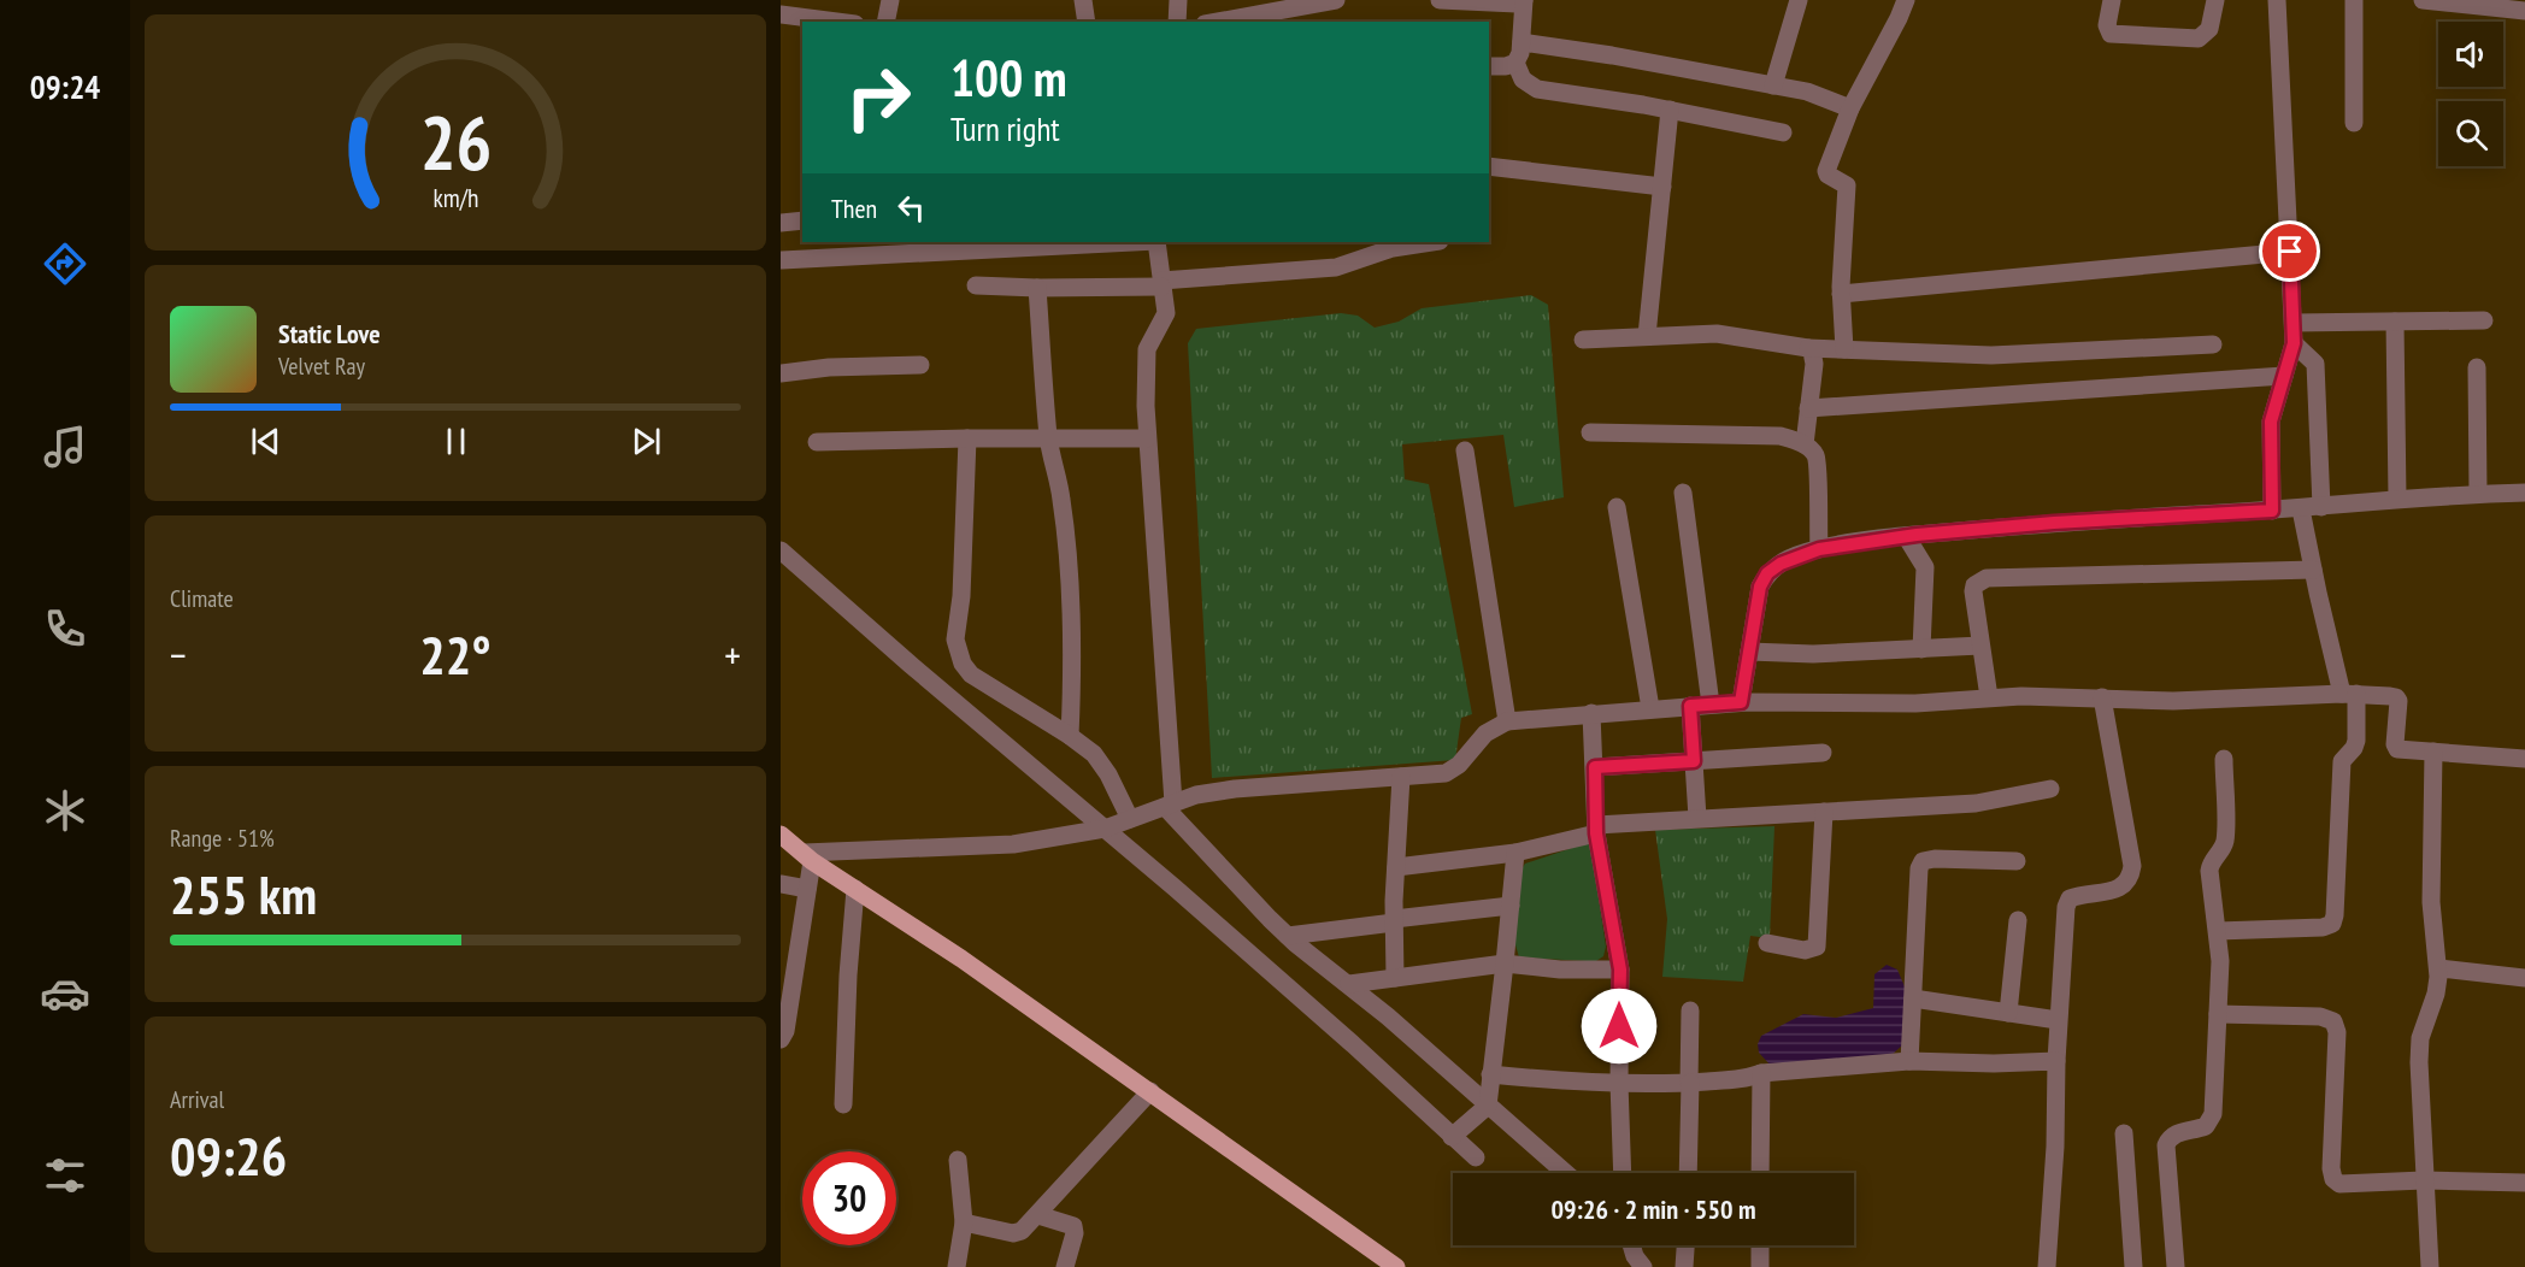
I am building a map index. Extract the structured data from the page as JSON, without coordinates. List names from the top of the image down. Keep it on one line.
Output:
{"page":{"tabs":"09:24","turn":["100 m","Turn right"],"then":"Then","song":["Static Love","Velvet Ray"],"tile":["Climate",["Range · 51%","255 km"],["Arrival","09:26"]],"heat":["−","22°","+"],"limit":"30","trip":"09:26 · 2 min · 550 m","gauge":["26","km/h"]}}
